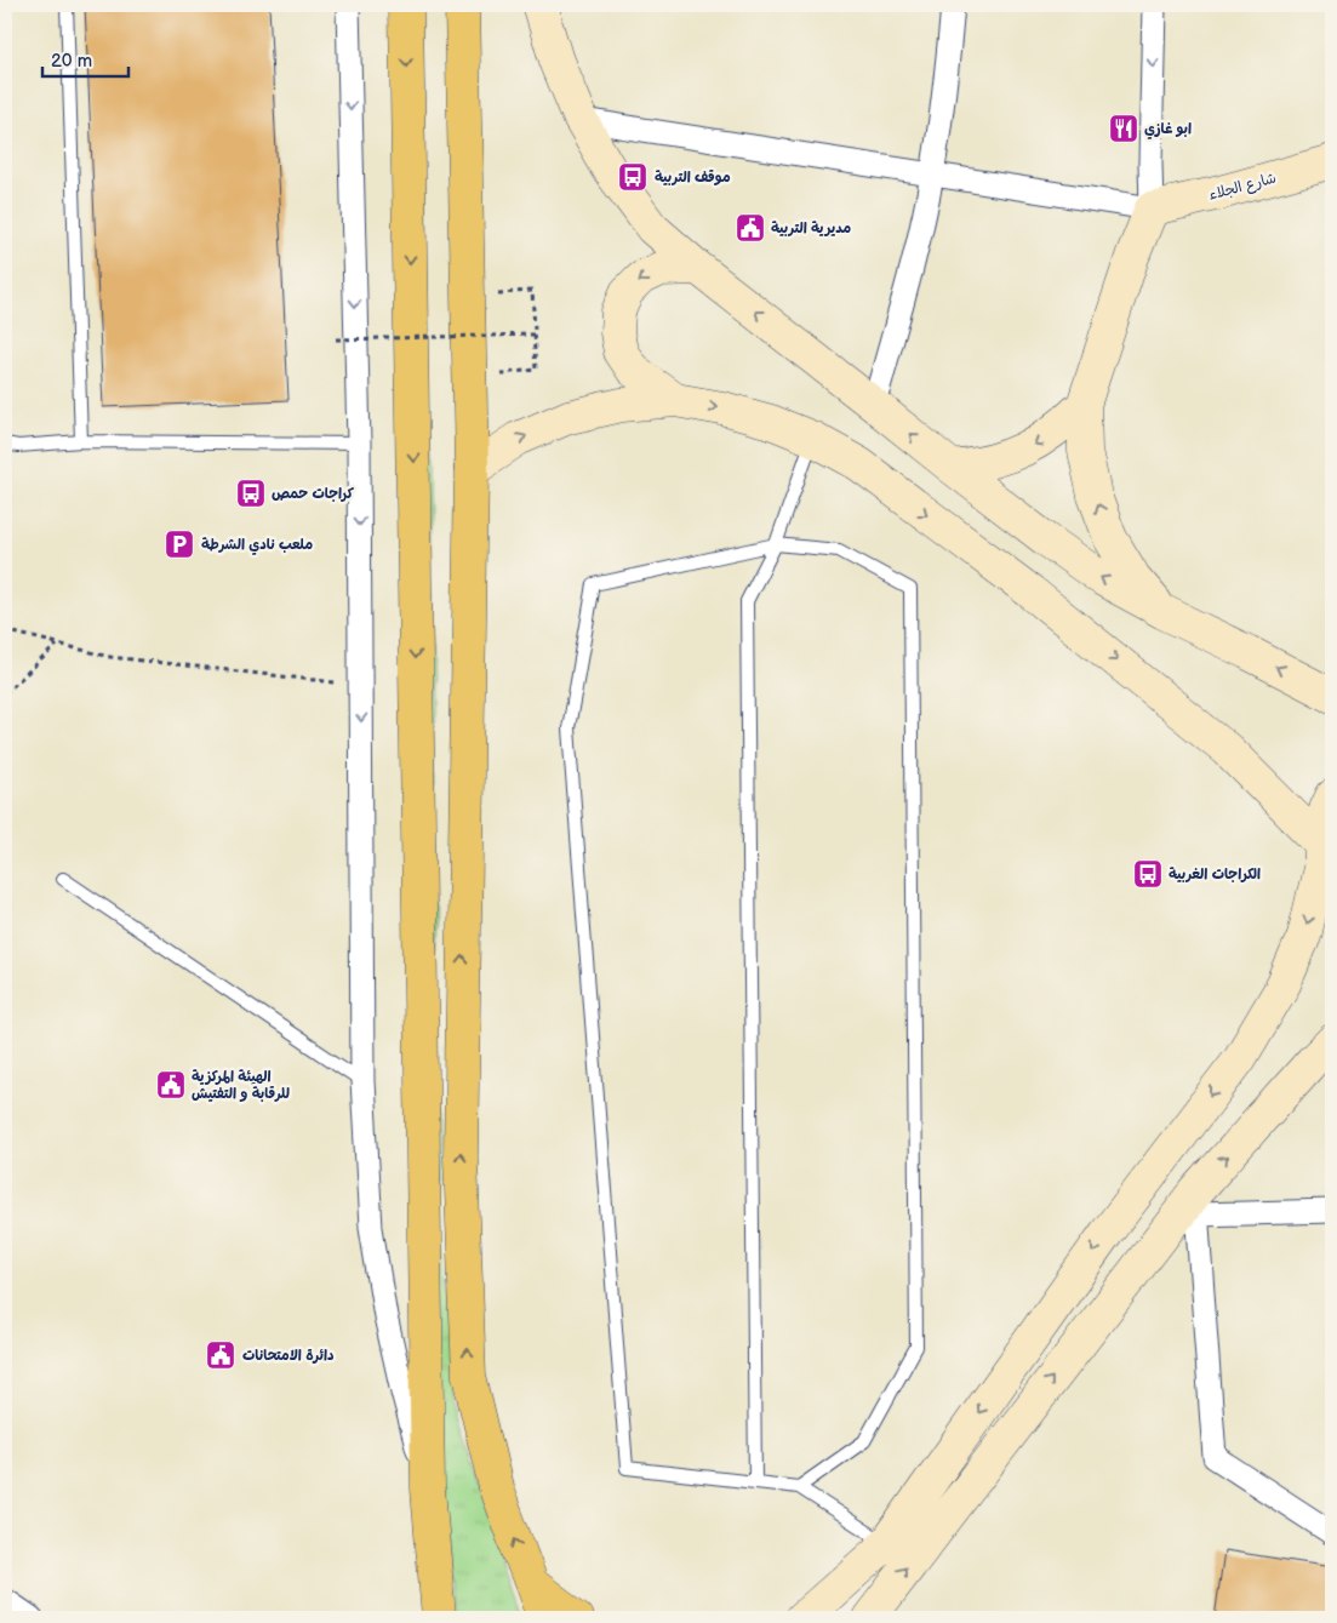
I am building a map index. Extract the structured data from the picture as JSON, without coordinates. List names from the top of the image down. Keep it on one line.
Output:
{"streets":{"main road":["شارع الجلاء"]},"places":{"restaurant":["ابو غازي"],"bus stop":["موقف التربية","كراجات حمص","الكراجات الغربية"],"public building":["مديرية التربية","الهيئة المركزية للرقابة و التفتيش","دائرة الامتحانات"],"parking":["ملعب نادي الشرطة"]},"scale_bar":"20 m"}
